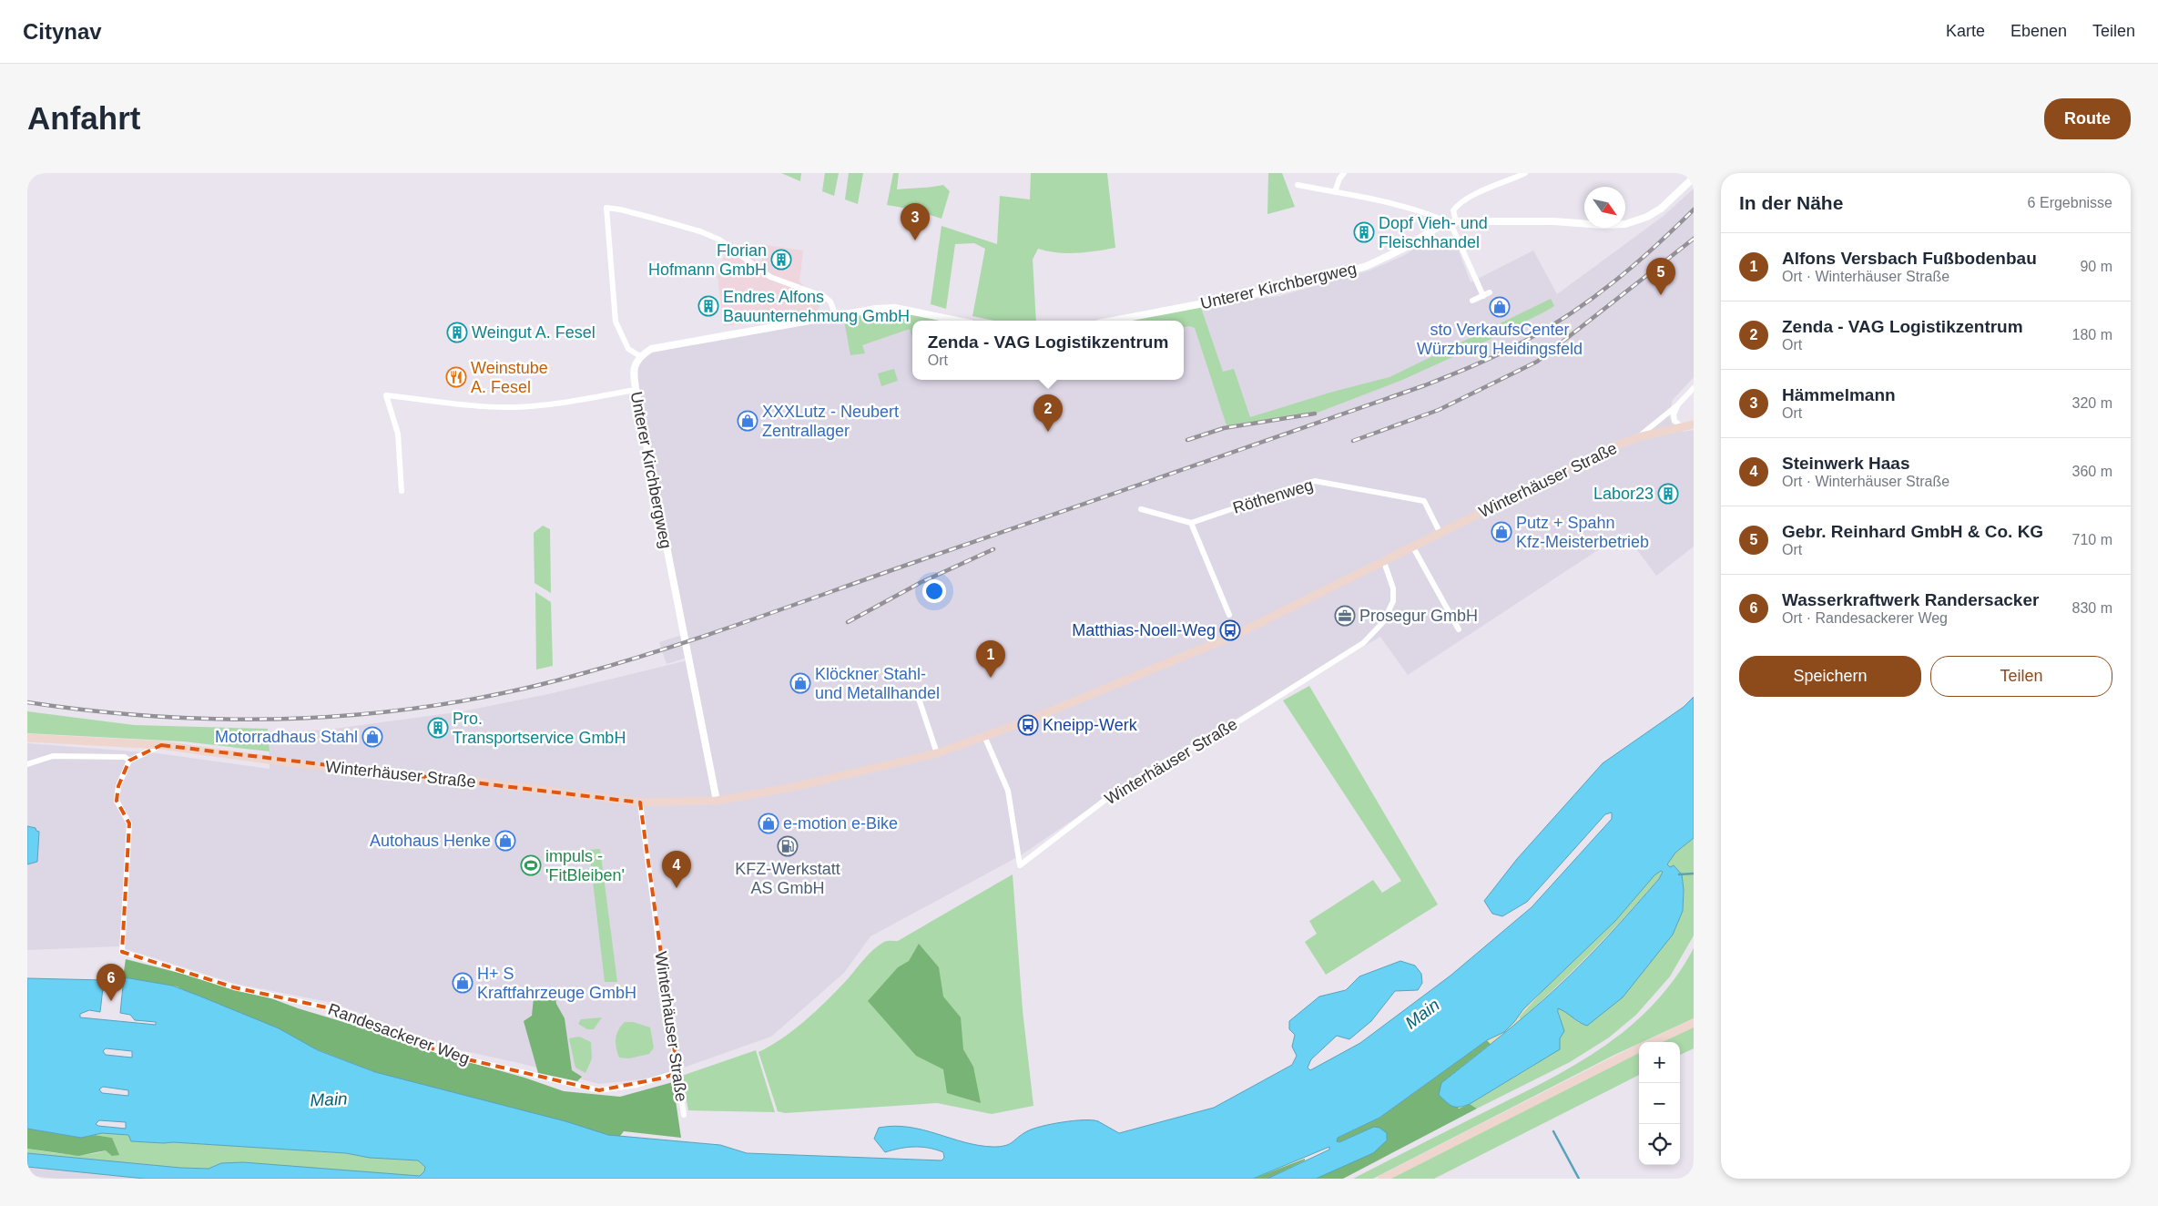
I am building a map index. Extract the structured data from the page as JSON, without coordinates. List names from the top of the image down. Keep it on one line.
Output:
{"streets":{"main road":["Winterhäuser Straße"],"street":["Unterer Kirchbergweg","Röthenweg","Randesackerer Weg"]},"crossings":[["Unterer Kirchbergweg","Winterhäuser Straße"],["Winterhäuser Straße","Röthenweg"],["Winterhäuser Straße","Randesackerer Weg"]],"water":["Main"],"places":{"building":["Dopf Vieh- und Fleischhandel","Florian Hofmann GmbH","Endres Alfons Bauunternehmung GmbH","Weingut A. Fesel","Labor23","Pro. Transportservice GmbH"],"shop":["sto VerkaufsCenter Würzburg Heidingsfeld","XXXLutz - Neubert Zentrallager","Putz + Spahn Kfz-Meisterbetrieb","Klöckner Stahl- und Metallhandel","Motorradhaus Stahl","e-motion e-Bike","Autohaus Henke","H+ S Kraftfahrzeuge GmbH"],"restaurant":["Weinstube A. Fesel"],"office":["Prosegur GmbH"],"bus stop":["Matthias-Noell-Weg","Kneipp-Werk"],"fuel station":["KFZ-Werkstatt AS GmbH"],"sports":["impuls - 'FitBleiben'"]},"north":"bottom right","page":{"header":"Citynav","nav":["Karte","Ebenen","Teilen"],"buttons":["Route",["Speichern","Teilen"]],"title":"Anfahrt","heading":["In der Nähe","6 Ergebnisse"],"pins":["3","5","2","1","4","6"],"list":[{"mark":"1","name":"Alfons Versbach Fußbodenbau","note":"Ort · Winterhäuser Straße","value":"90 m"},{"mark":"2","name":"Zenda - VAG Logistikzentrum","note":"Ort","value":"180 m"},{"mark":"3","name":"Hämmelmann","note":"Ort","value":"320 m"},{"mark":"4","name":"Steinwerk Haas","note":"Ort · Winterhäuser Straße","value":"360 m"},{"mark":"5","name":"Gebr. Reinhard GmbH & Co. KG","note":"Ort","value":"710 m"},{"mark":"6","name":"Wasserkraftwerk Randersacker","note":"Ort · Randesackerer Weg","value":"830 m"}],"popup":["Zenda - VAG Logistikzentrum","Ort"],"map_buttons":["+","−"]}}
